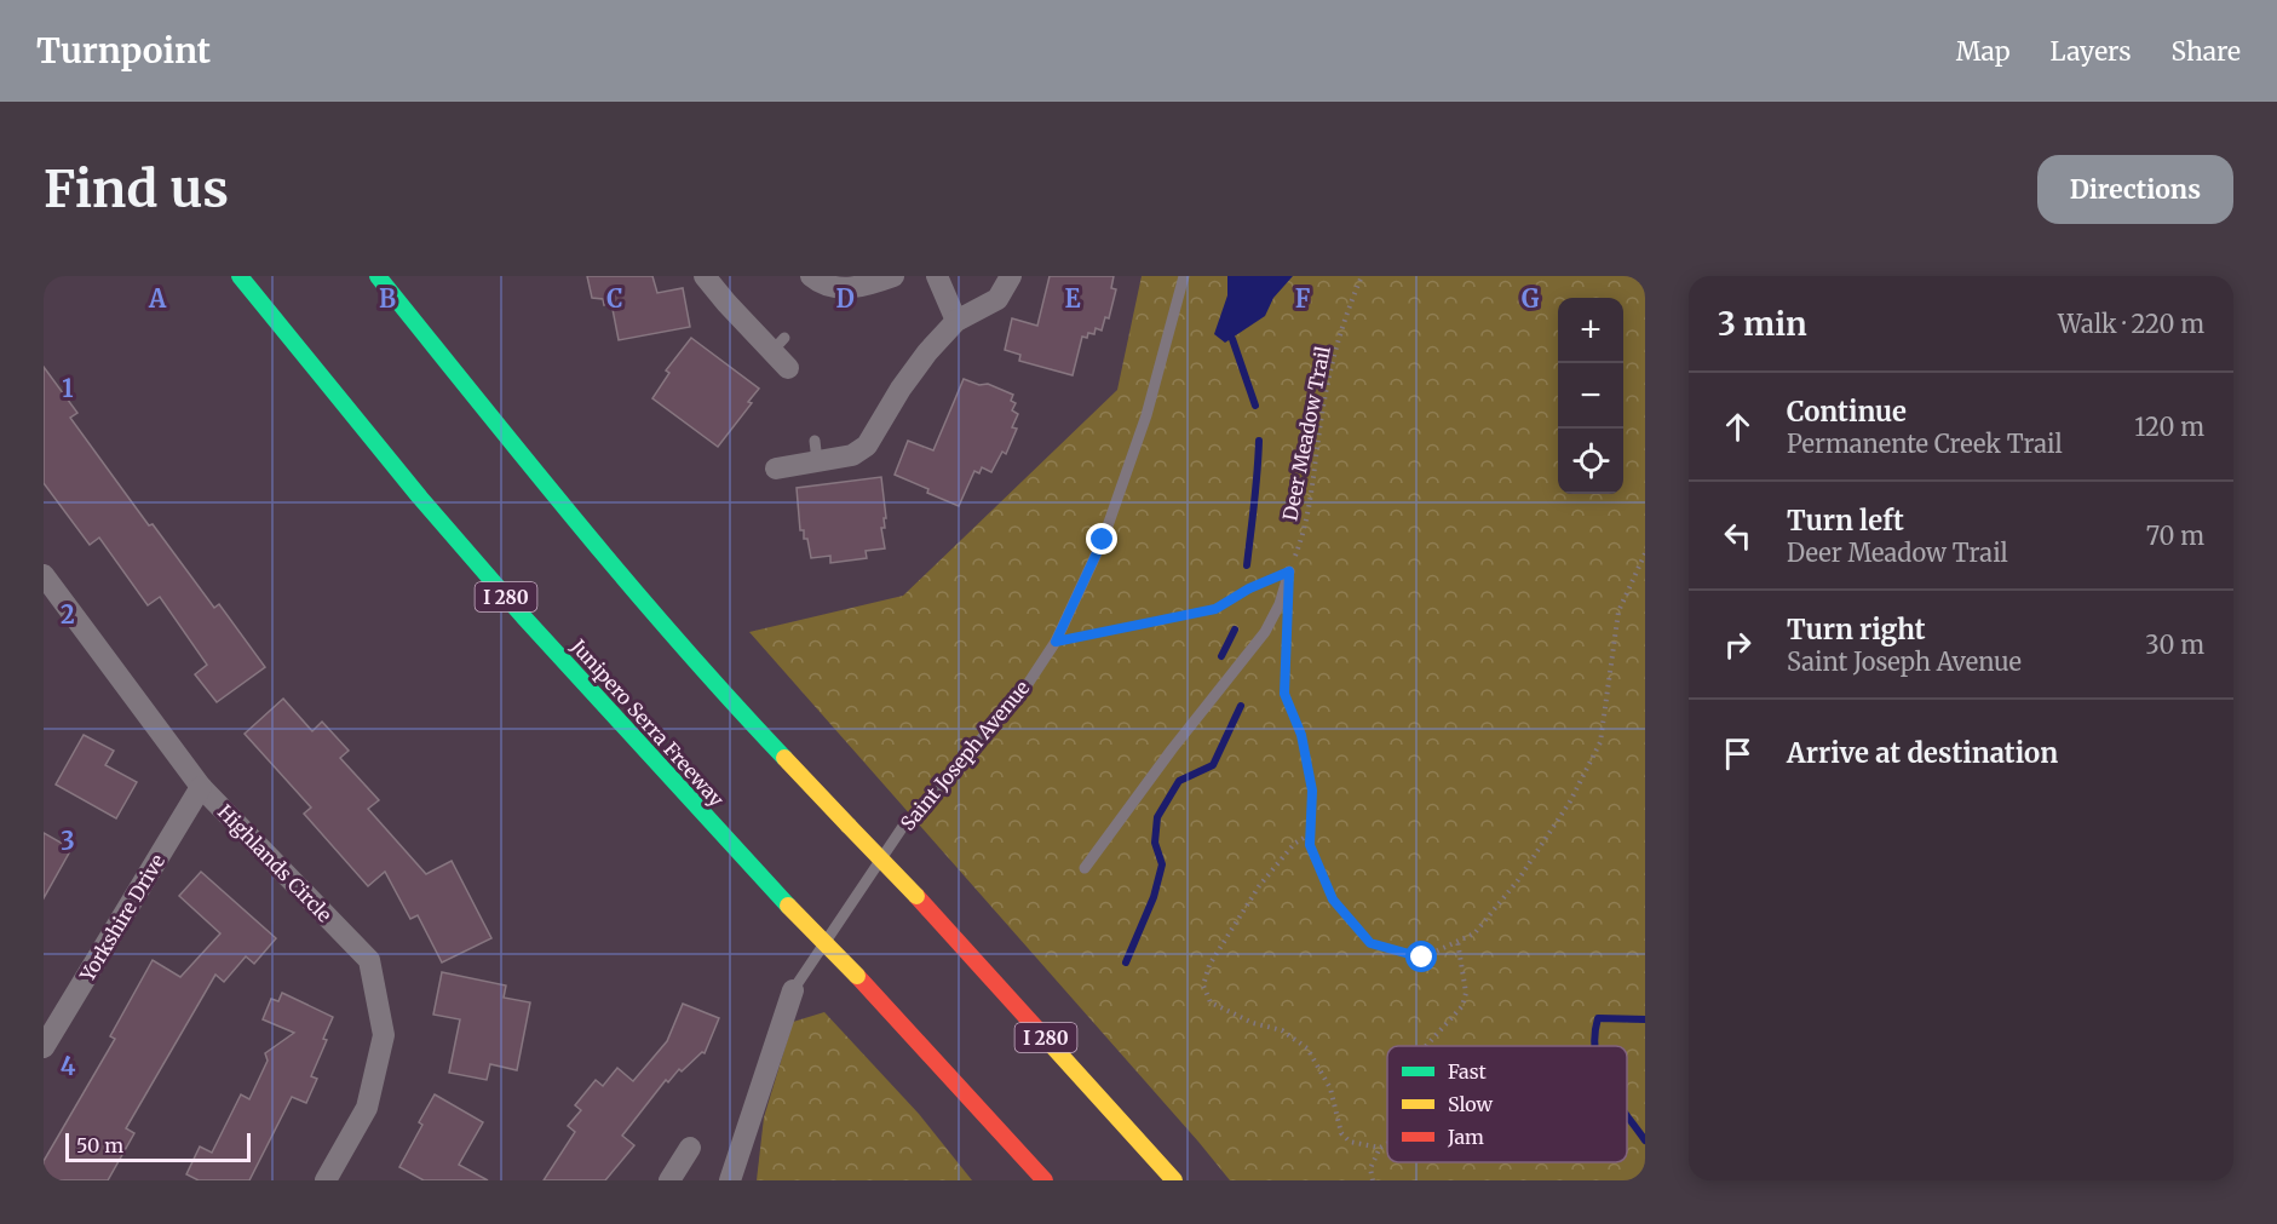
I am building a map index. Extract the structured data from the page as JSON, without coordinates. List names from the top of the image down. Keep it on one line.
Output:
{"streets":{"highway":["I 280","Junipero Serra Freeway"],"street":["Saint Joseph Avenue","Highlands Circle","Yorkshire Drive"],"path":["Deer Meadow Trail"]},"crossings":[["Highlands Circle","Yorkshire Drive"]],"legend":["Fast","Slow","Jam"],"scale_bar":"50 m","page":{"header":"Turnpoint","nav":["Map","Layers","Share"],"buttons":"Directions","title":"Find us","heading":["3 min","Walk · 220 m"],"map_buttons":["+","−"],"list":[["Continue","Permanente Creek Trail","120 m"],["Turn left","Deer Meadow Trail","70 m"],["Turn right","Saint Joseph Avenue","30 m"],"Arrive at destination"],"scale":"50 m"},"grid":{"columns":["A","B","C","D","E","F","G"],"rows":["1","2","3","4"]}}
